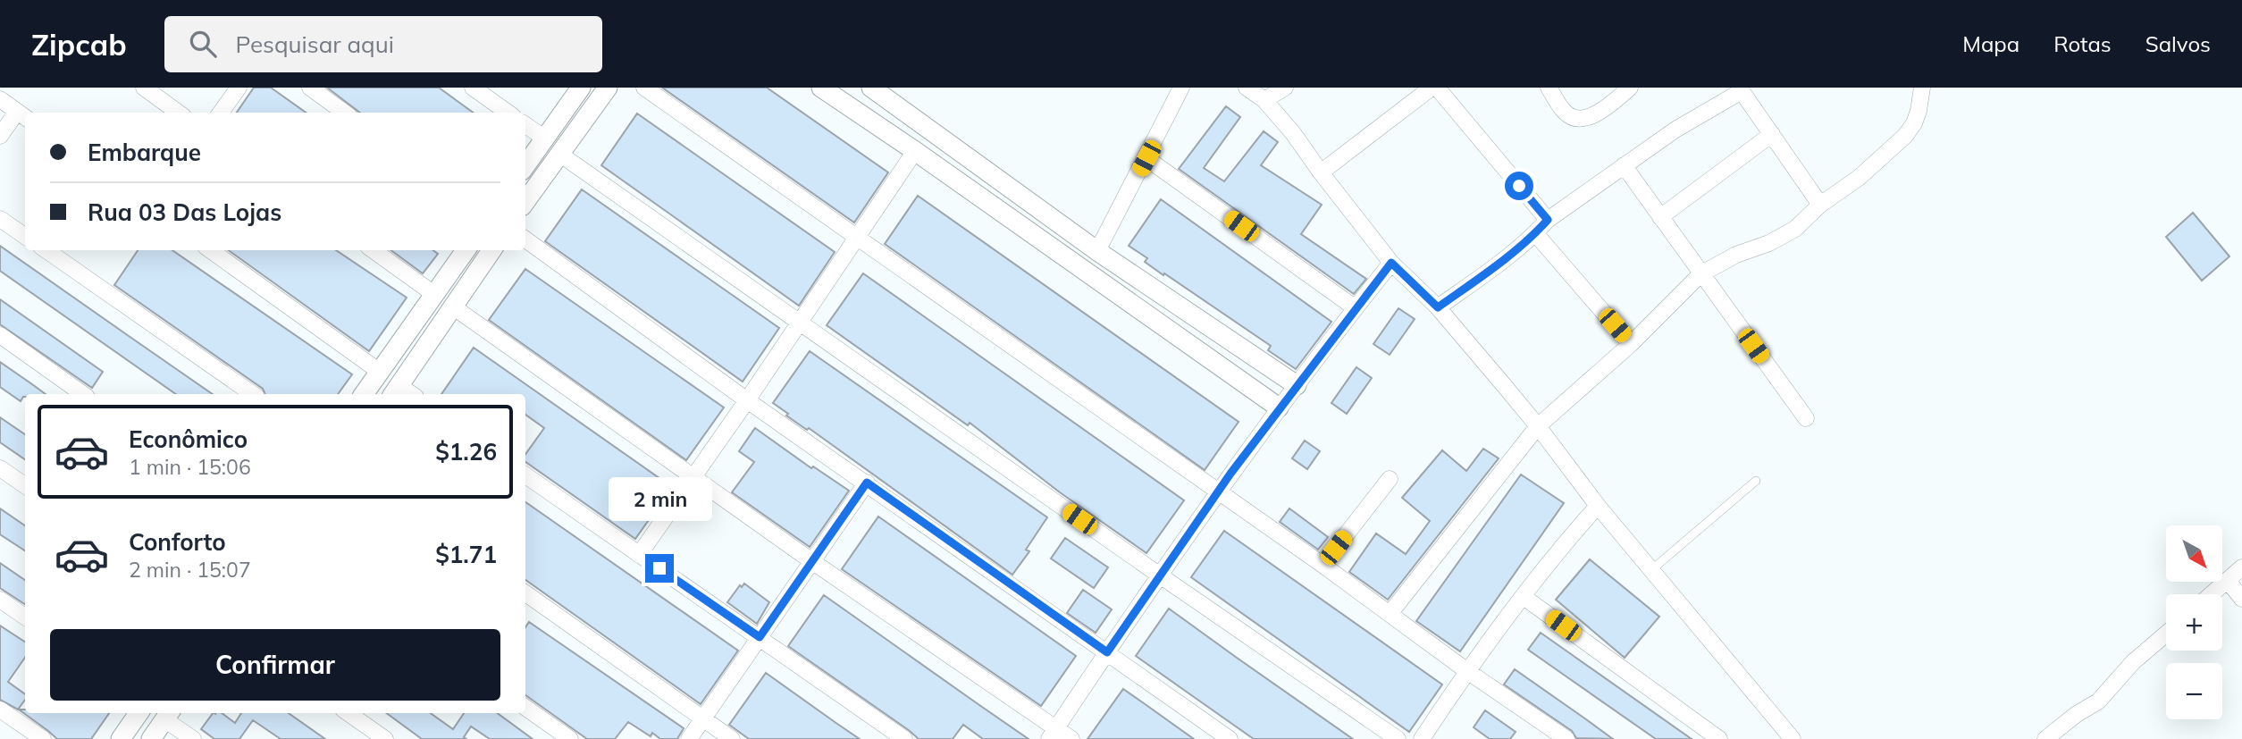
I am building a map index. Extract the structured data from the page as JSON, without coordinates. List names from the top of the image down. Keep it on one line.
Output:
{"north":"bottom right","page":{"header":"Zipcab","search":"Pesquisar aqui","nav":["Mapa","Rotas","Salvos"],"banner":["Embarque","Rua 03 Das Lojas"],"list":[{"name":"Econômico","note":"1 min · 15:06","value":"$1.26"},{"name":"Conforto","note":"2 min · 15:07","value":"$1.71"}],"bubble":"2 min","map_buttons":["+","−"],"buttons":"Confirmar"}}
